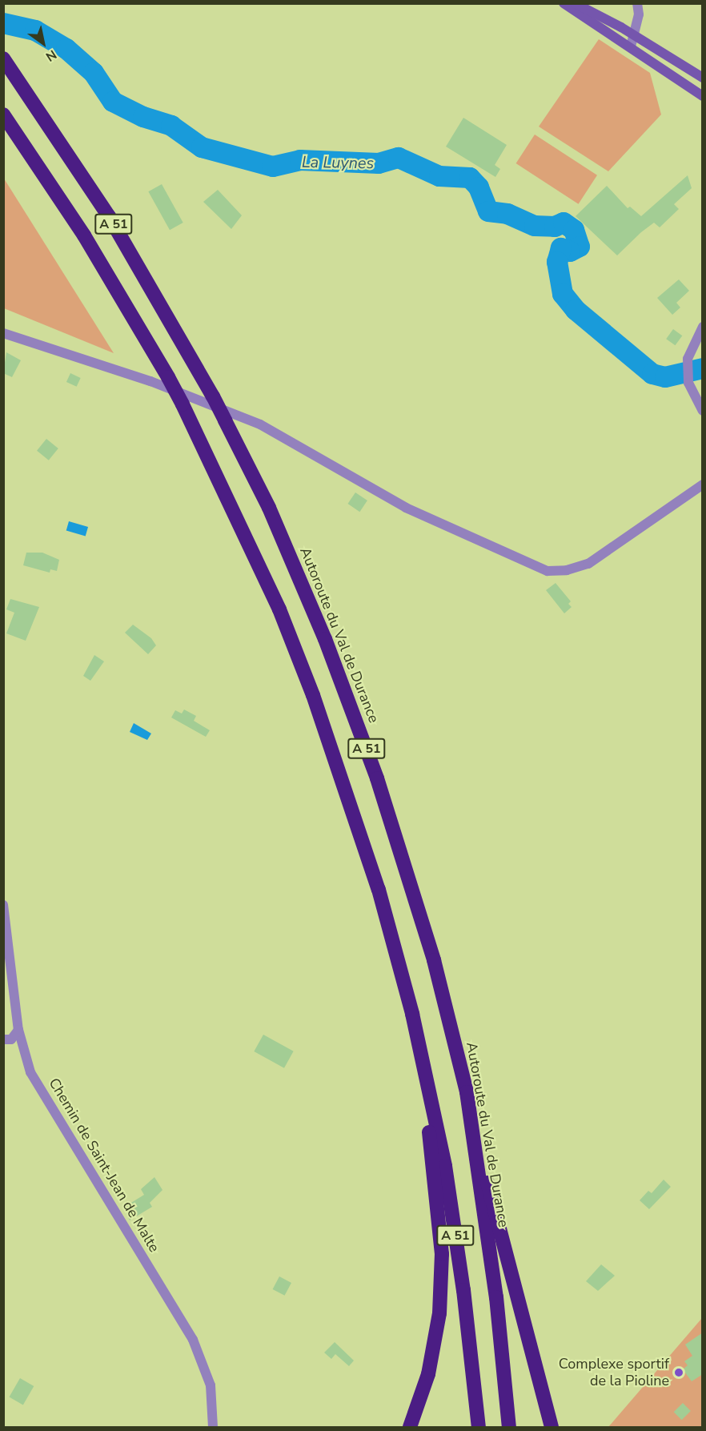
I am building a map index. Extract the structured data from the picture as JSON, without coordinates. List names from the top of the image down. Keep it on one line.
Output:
{"streets":{"highway":["A 51","Autoroute du Val de Durance"],"street":["Chemin de Saint-Jean de Malte"]},"water":["La Luynes"],"places":["Complexe sportif de la Pioline"],"north":"bottom right"}
